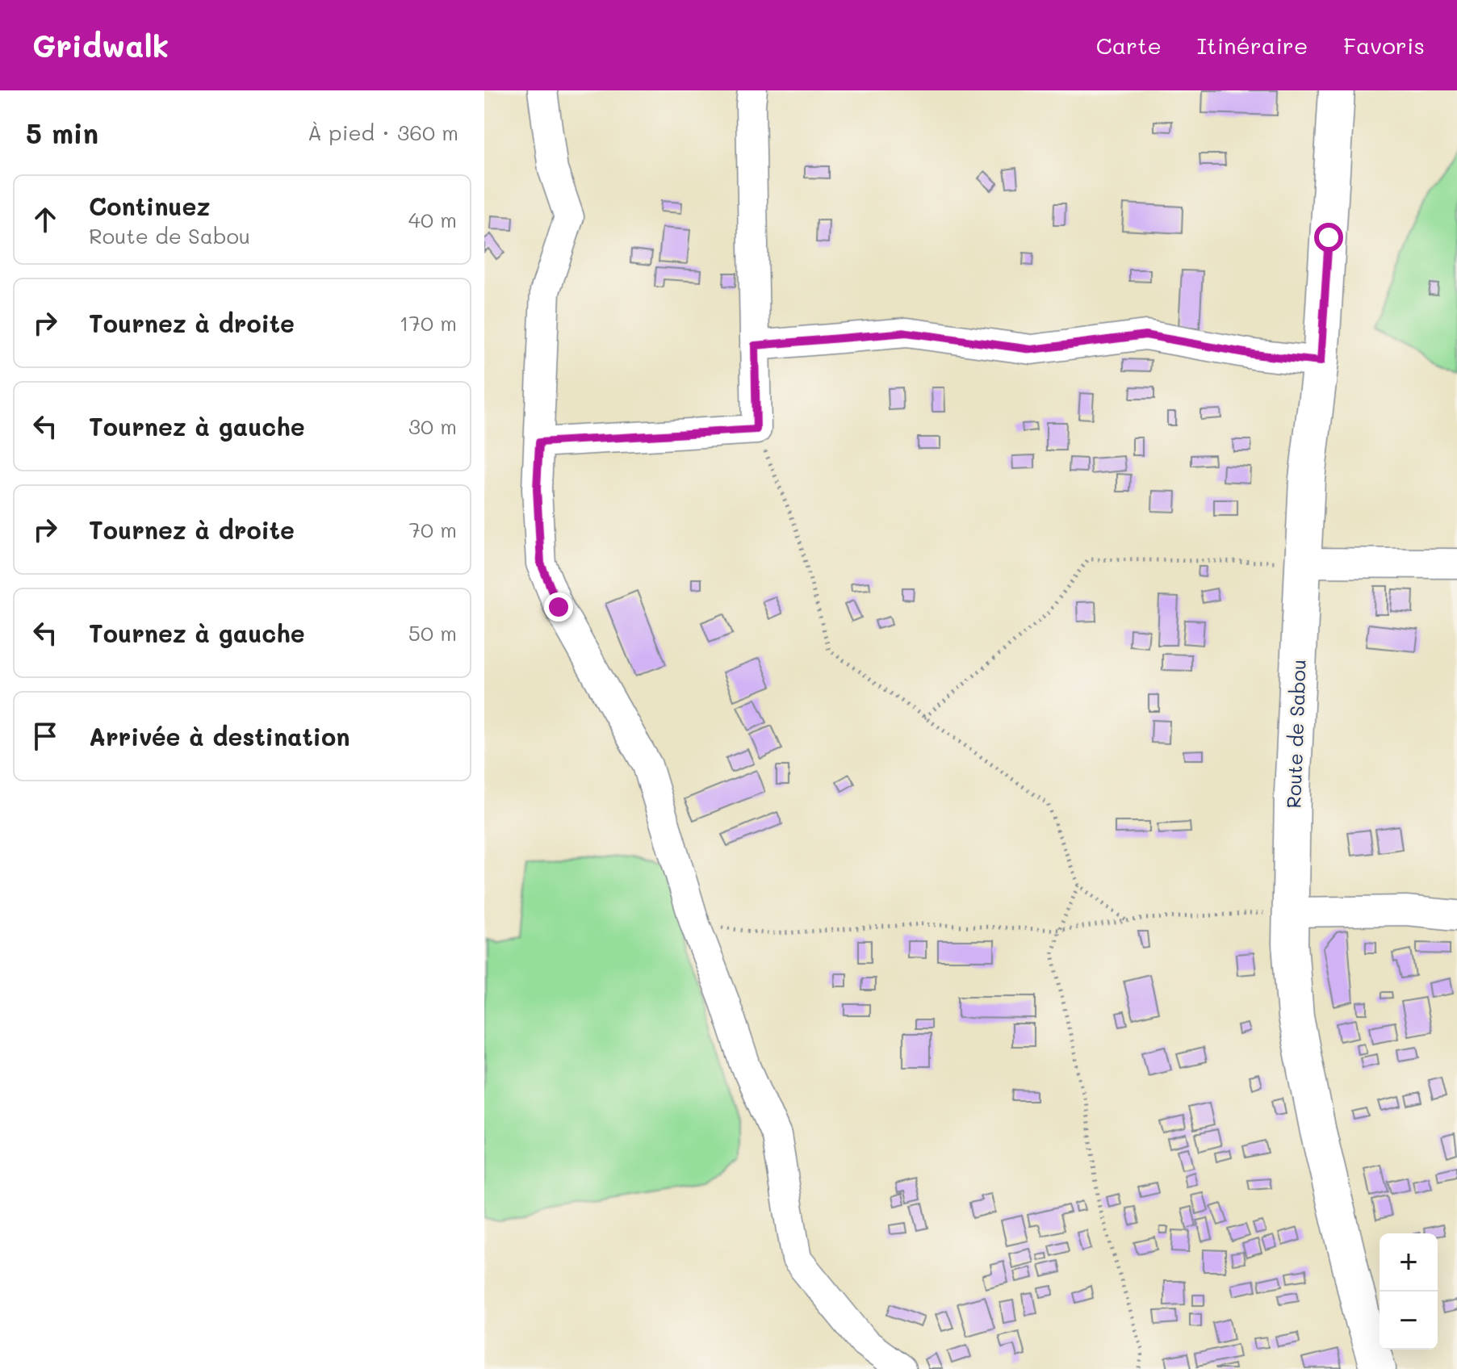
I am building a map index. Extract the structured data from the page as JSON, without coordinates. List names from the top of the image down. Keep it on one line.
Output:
{"streets":{"main road":["Route de Sabou"]},"page":{"header":"Gridwalk","nav":["Carte","Itinéraire","Favoris"],"heading":["5 min","À pied · 360 m"],"list":[["Continuez","Route de Sabou","40 m"],["Tournez à droite","170 m"],["Tournez à gauche","30 m"],["Tournez à droite","70 m"],["Tournez à gauche","50 m"],"Arrivée à destination"],"map_buttons":["+","−"]}}
